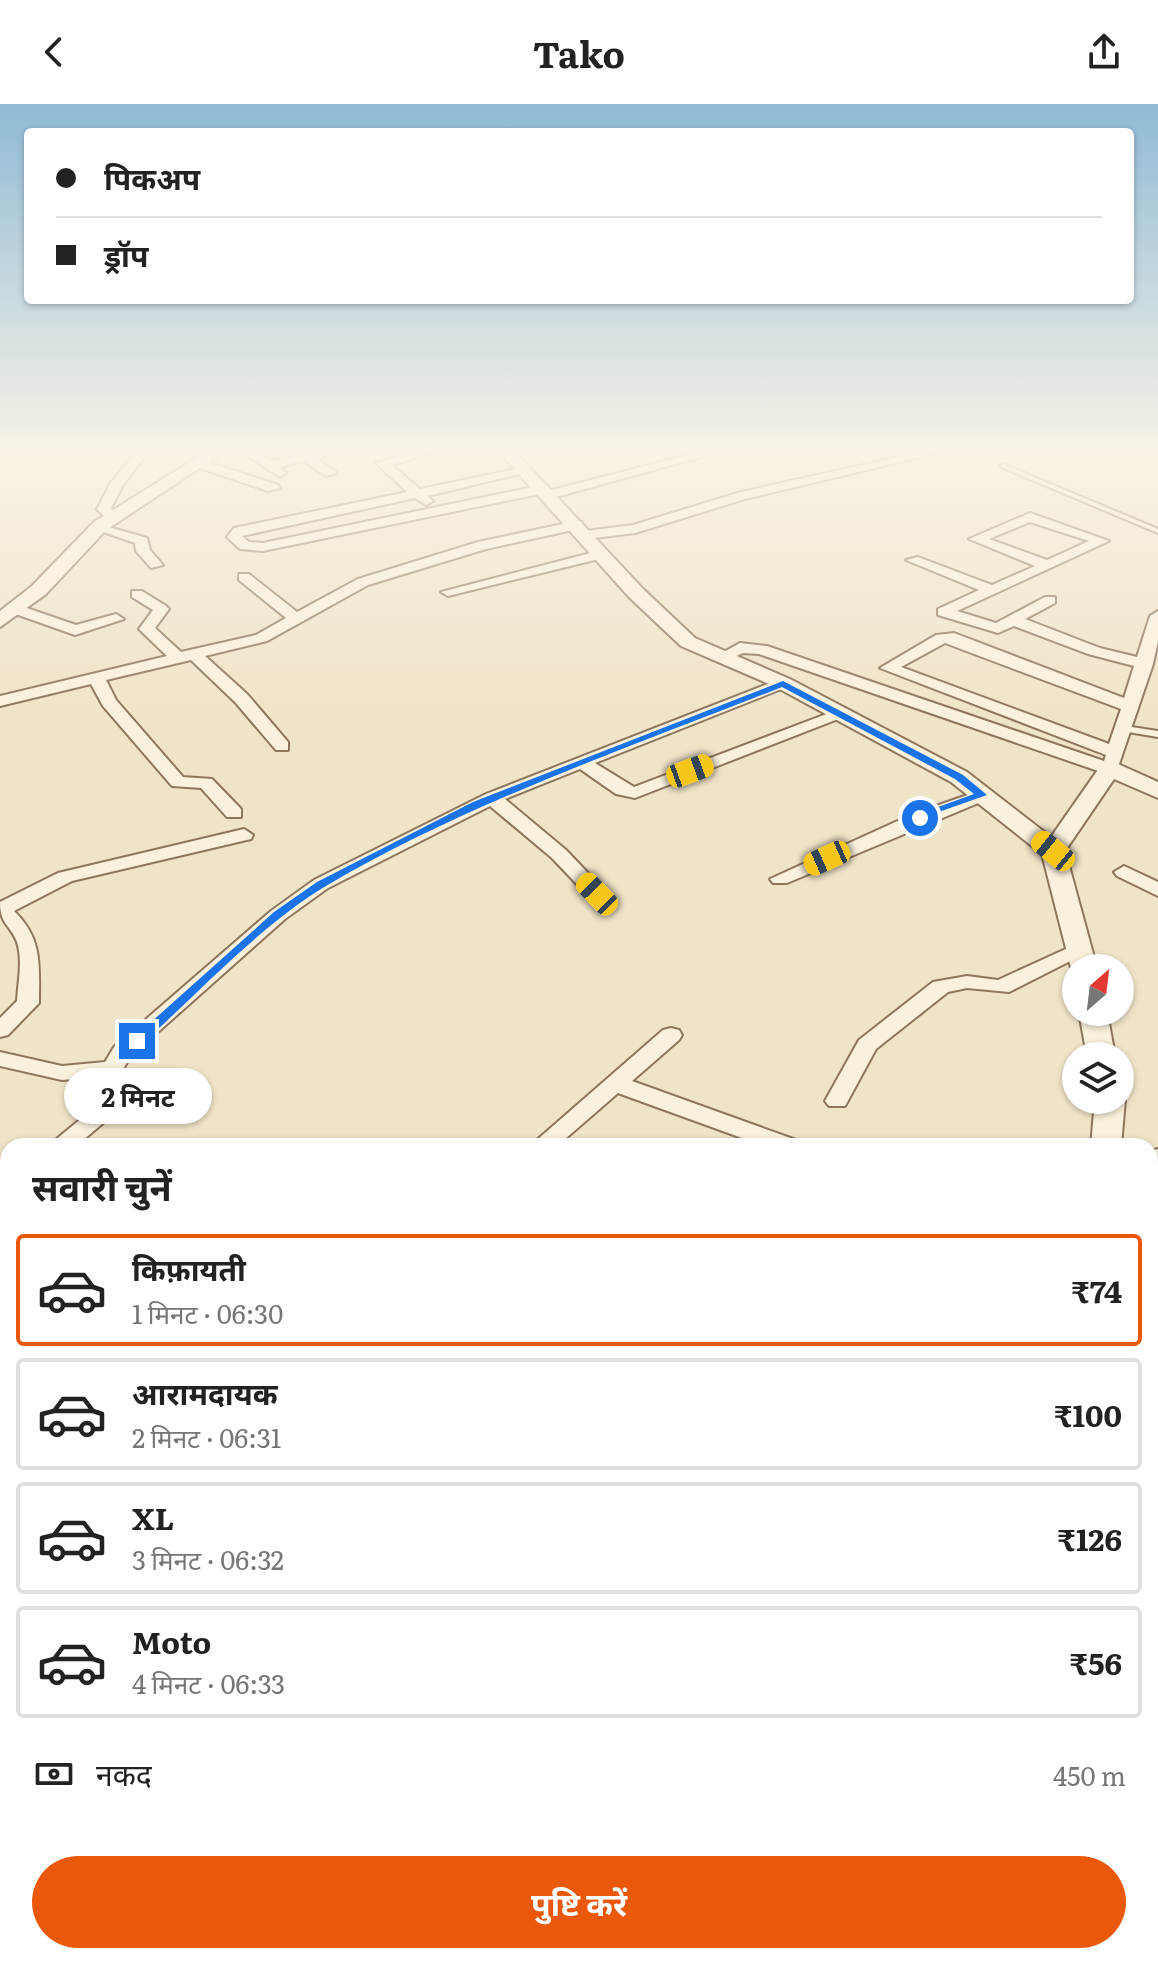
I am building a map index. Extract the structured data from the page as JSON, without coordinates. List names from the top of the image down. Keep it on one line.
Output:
{"north":"top right","page":{"header":"Tako","banner":["पिकअप","ड्रॉप"],"bubble":"2 मिनट","heading":"सवारी चुनें","list":[{"name":"किफ़ायती","note":"1 मिनट · 06:30","value":"₹74"},{"name":"आरामदायक","note":"2 मिनट · 06:31","value":"₹100"},{"name":"XL","note":"3 मिनट · 06:32","value":"₹126"},{"name":"Moto","note":"4 मिनट · 06:33","value":"₹56"}],"pay":["नकद","450 m"],"buttons":"पुष्टि करें"}}
